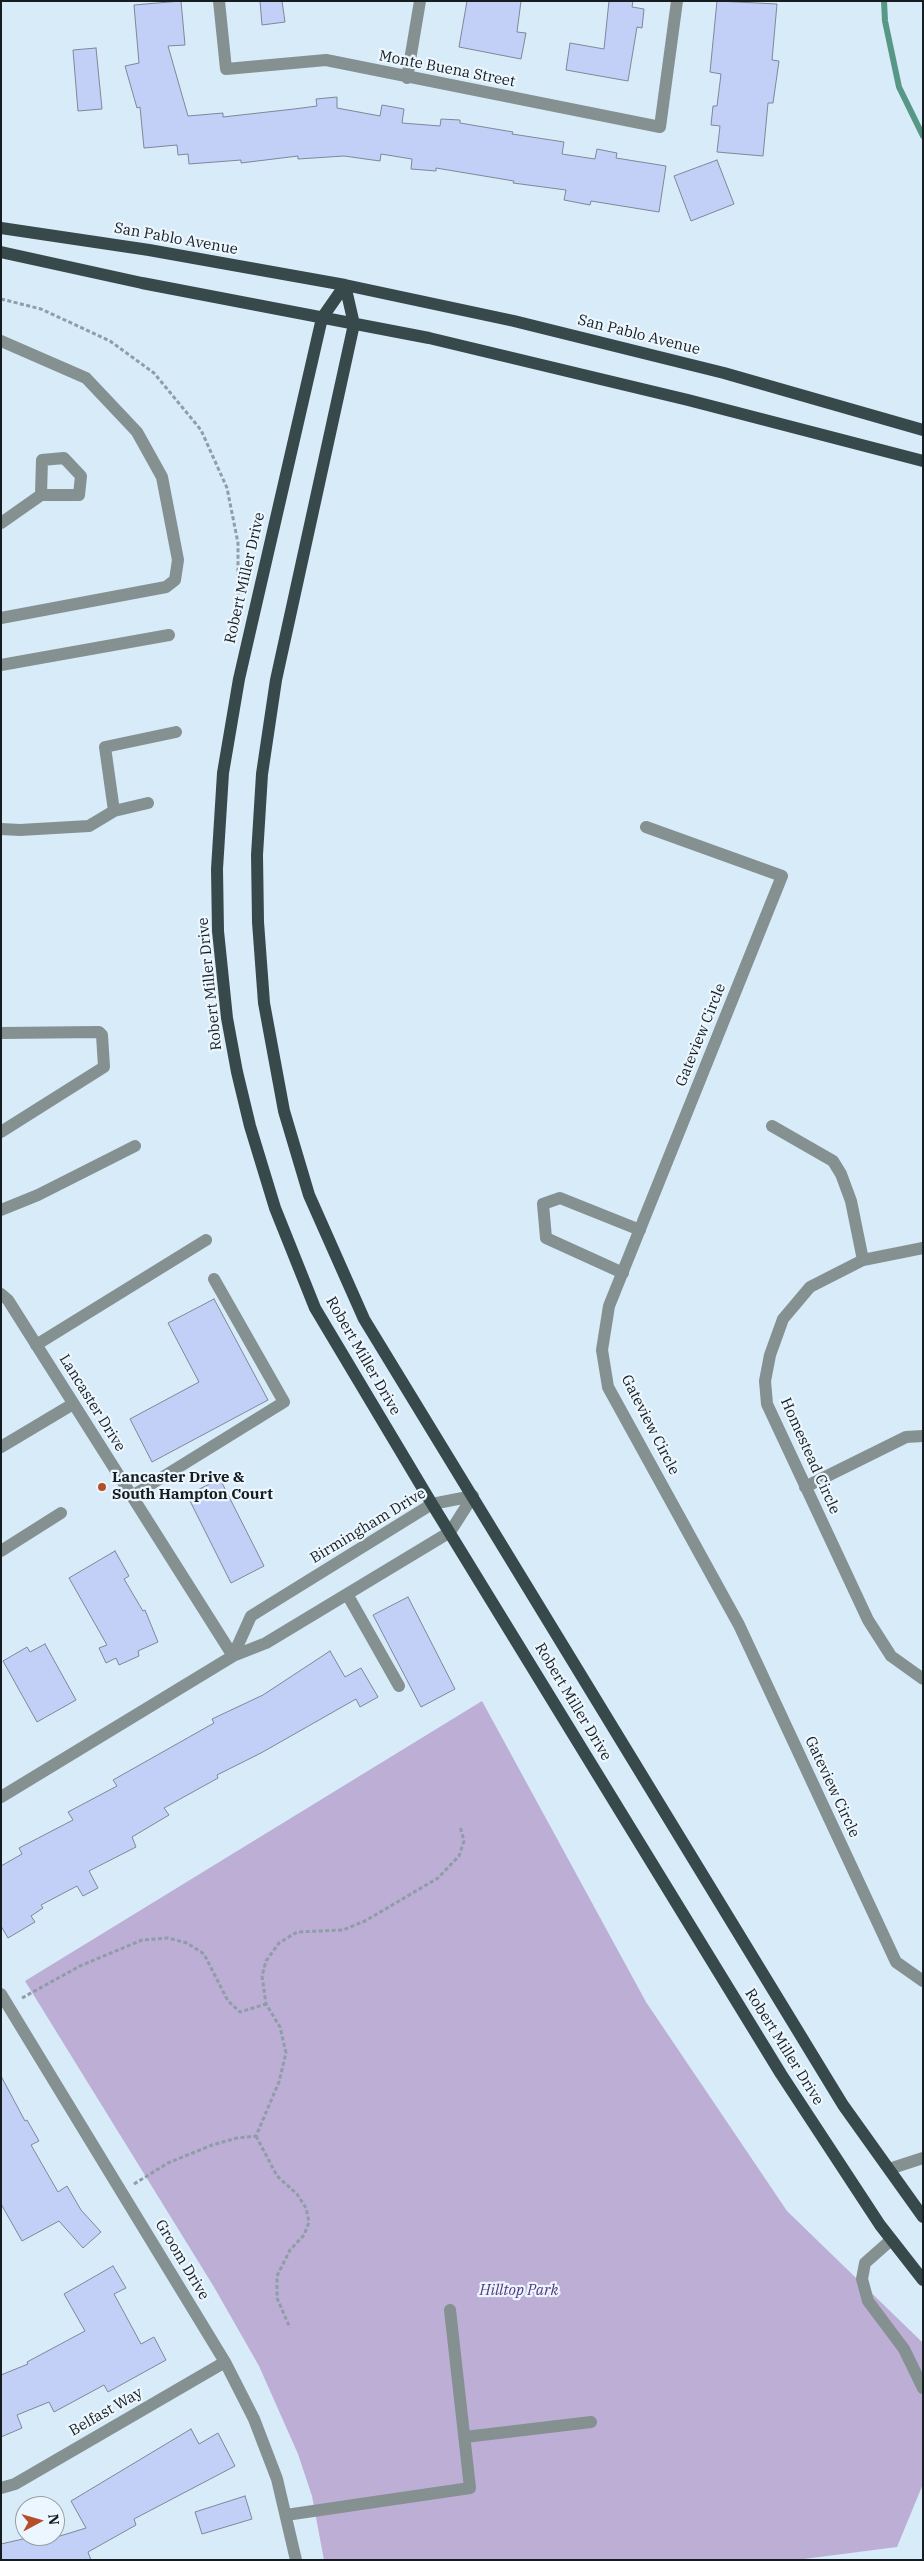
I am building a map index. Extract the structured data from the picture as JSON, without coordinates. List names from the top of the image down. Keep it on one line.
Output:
{"streets":{"main road":["San Pablo Avenue","Robert Miller Drive"],"street":["Monte Buena Street","Gateview Circle","Lancaster Drive","Homestead Circle","Birmingham Drive","Groom Drive","Belfast Way"]},"crossings":[["Robert Miller Drive","Birmingham Drive"],["Lancaster Drive","Birmingham Drive"],["Groom Drive","Belfast Way"]],"parks":["Hilltop Park"],"places":["Lancaster Drive & South Hampton Court"],"north":"right"}
